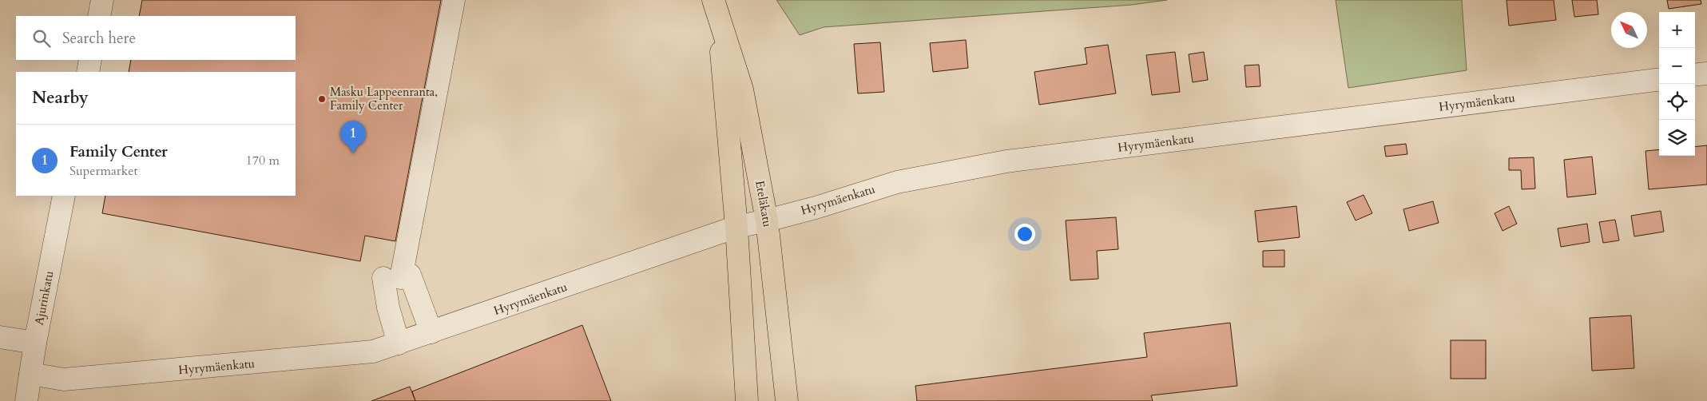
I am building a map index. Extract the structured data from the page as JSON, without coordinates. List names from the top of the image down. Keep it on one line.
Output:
{"streets":{"main road":["Eteläkatu"],"street":["Hyrymäenkatu","Ajurinkatu"]},"crossings":[["Hyrymäenkatu","Eteläkatu"],["Hyrymäenkatu","Ajurinkatu"]],"places":["Masku Lappeenranta, Family Center"],"north":"top left","page":{"map_buttons":["+","−"],"search":"Search here","heading":"Nearby","pins":"1","list":[{"mark":"1","name":"Family Center","note":"Supermarket","value":"170 m"}]}}
